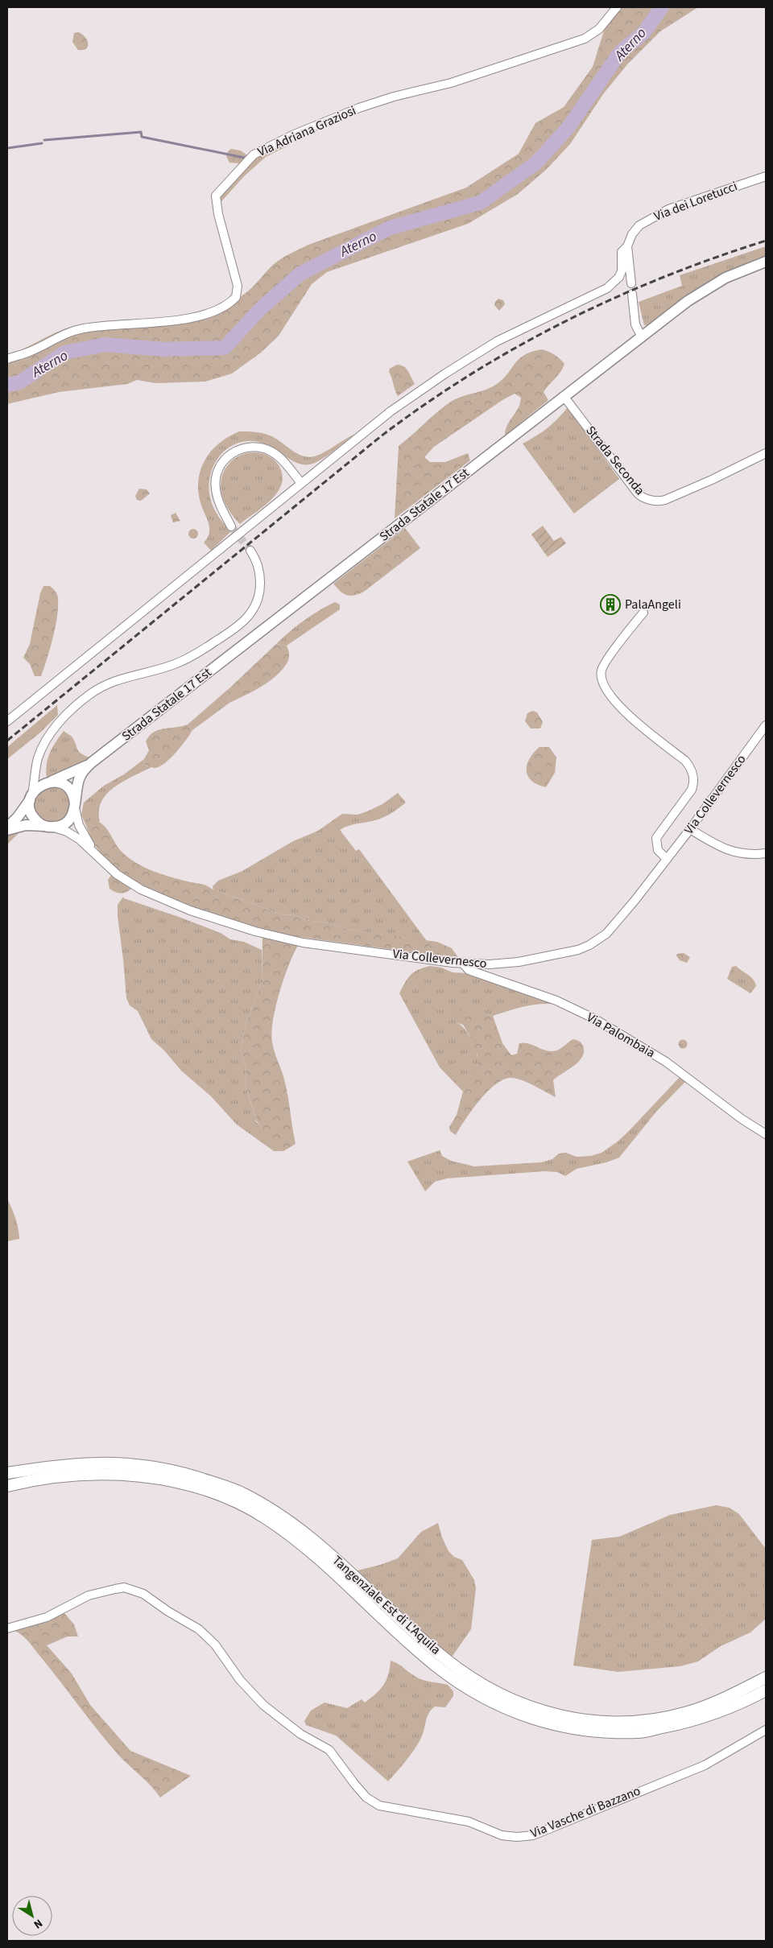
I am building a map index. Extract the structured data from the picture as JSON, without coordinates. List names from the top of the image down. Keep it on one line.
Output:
{"streets":{"highway":["Tangenziale Est di L'Aquila"],"main road":["Strada Statale 17 Est"],"street":["Via Adriana Graziosi","Via dei Loretucci","Strada Seconda","Via Collevernesco","Via Palombaia","Via Vasche di Bazzano"]},"crossings":[["Strada Seconda","Strada Statale 17 Est"],["Strada Statale 17 Est","Via Collevernesco"],["Via Collevernesco","Via Palombaia"]],"water":["Aterno"],"places":{"building":["PalaAngeli"]},"north":"bottom right"}
